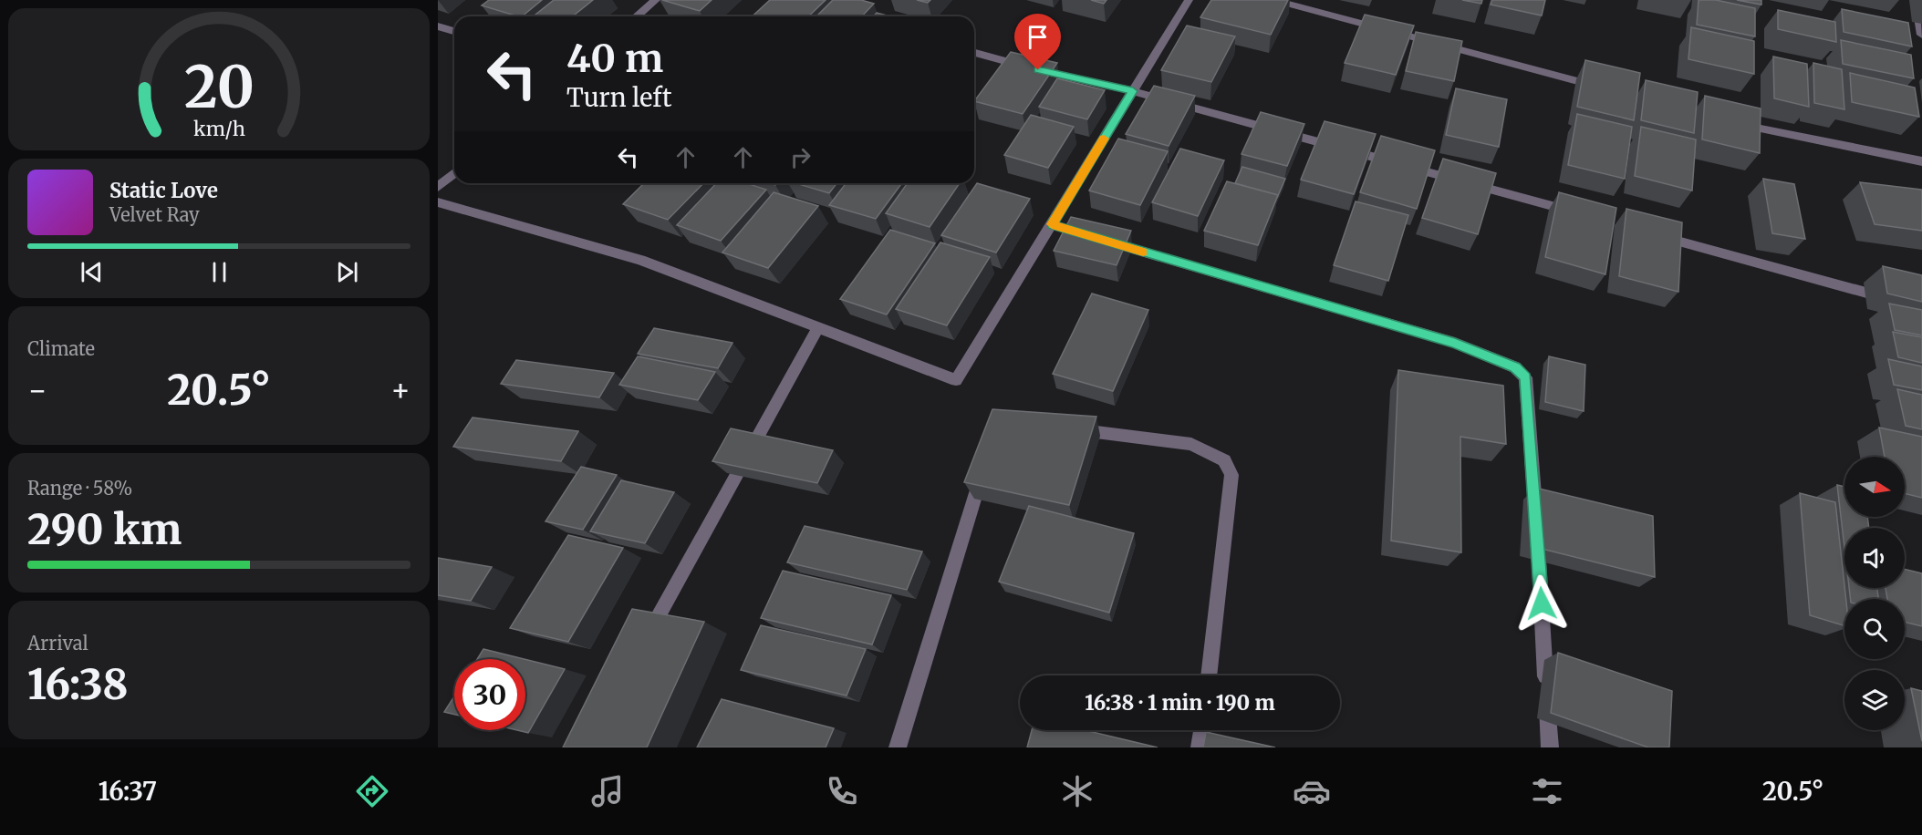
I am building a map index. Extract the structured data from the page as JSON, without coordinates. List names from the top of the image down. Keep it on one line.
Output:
{"north":"right","page":{"turn":["40 m","Turn left"],"song":["Static Love","Velvet Ray"],"tile":["Climate",["Range · 58%","290 km"],["Arrival","16:38"]],"heat":["−","20.5°","+"],"limit":"30","trip":"16:38 · 1 min · 190 m","tabs":["16:37","20.5°"],"gauge":["20","km/h"]}}
